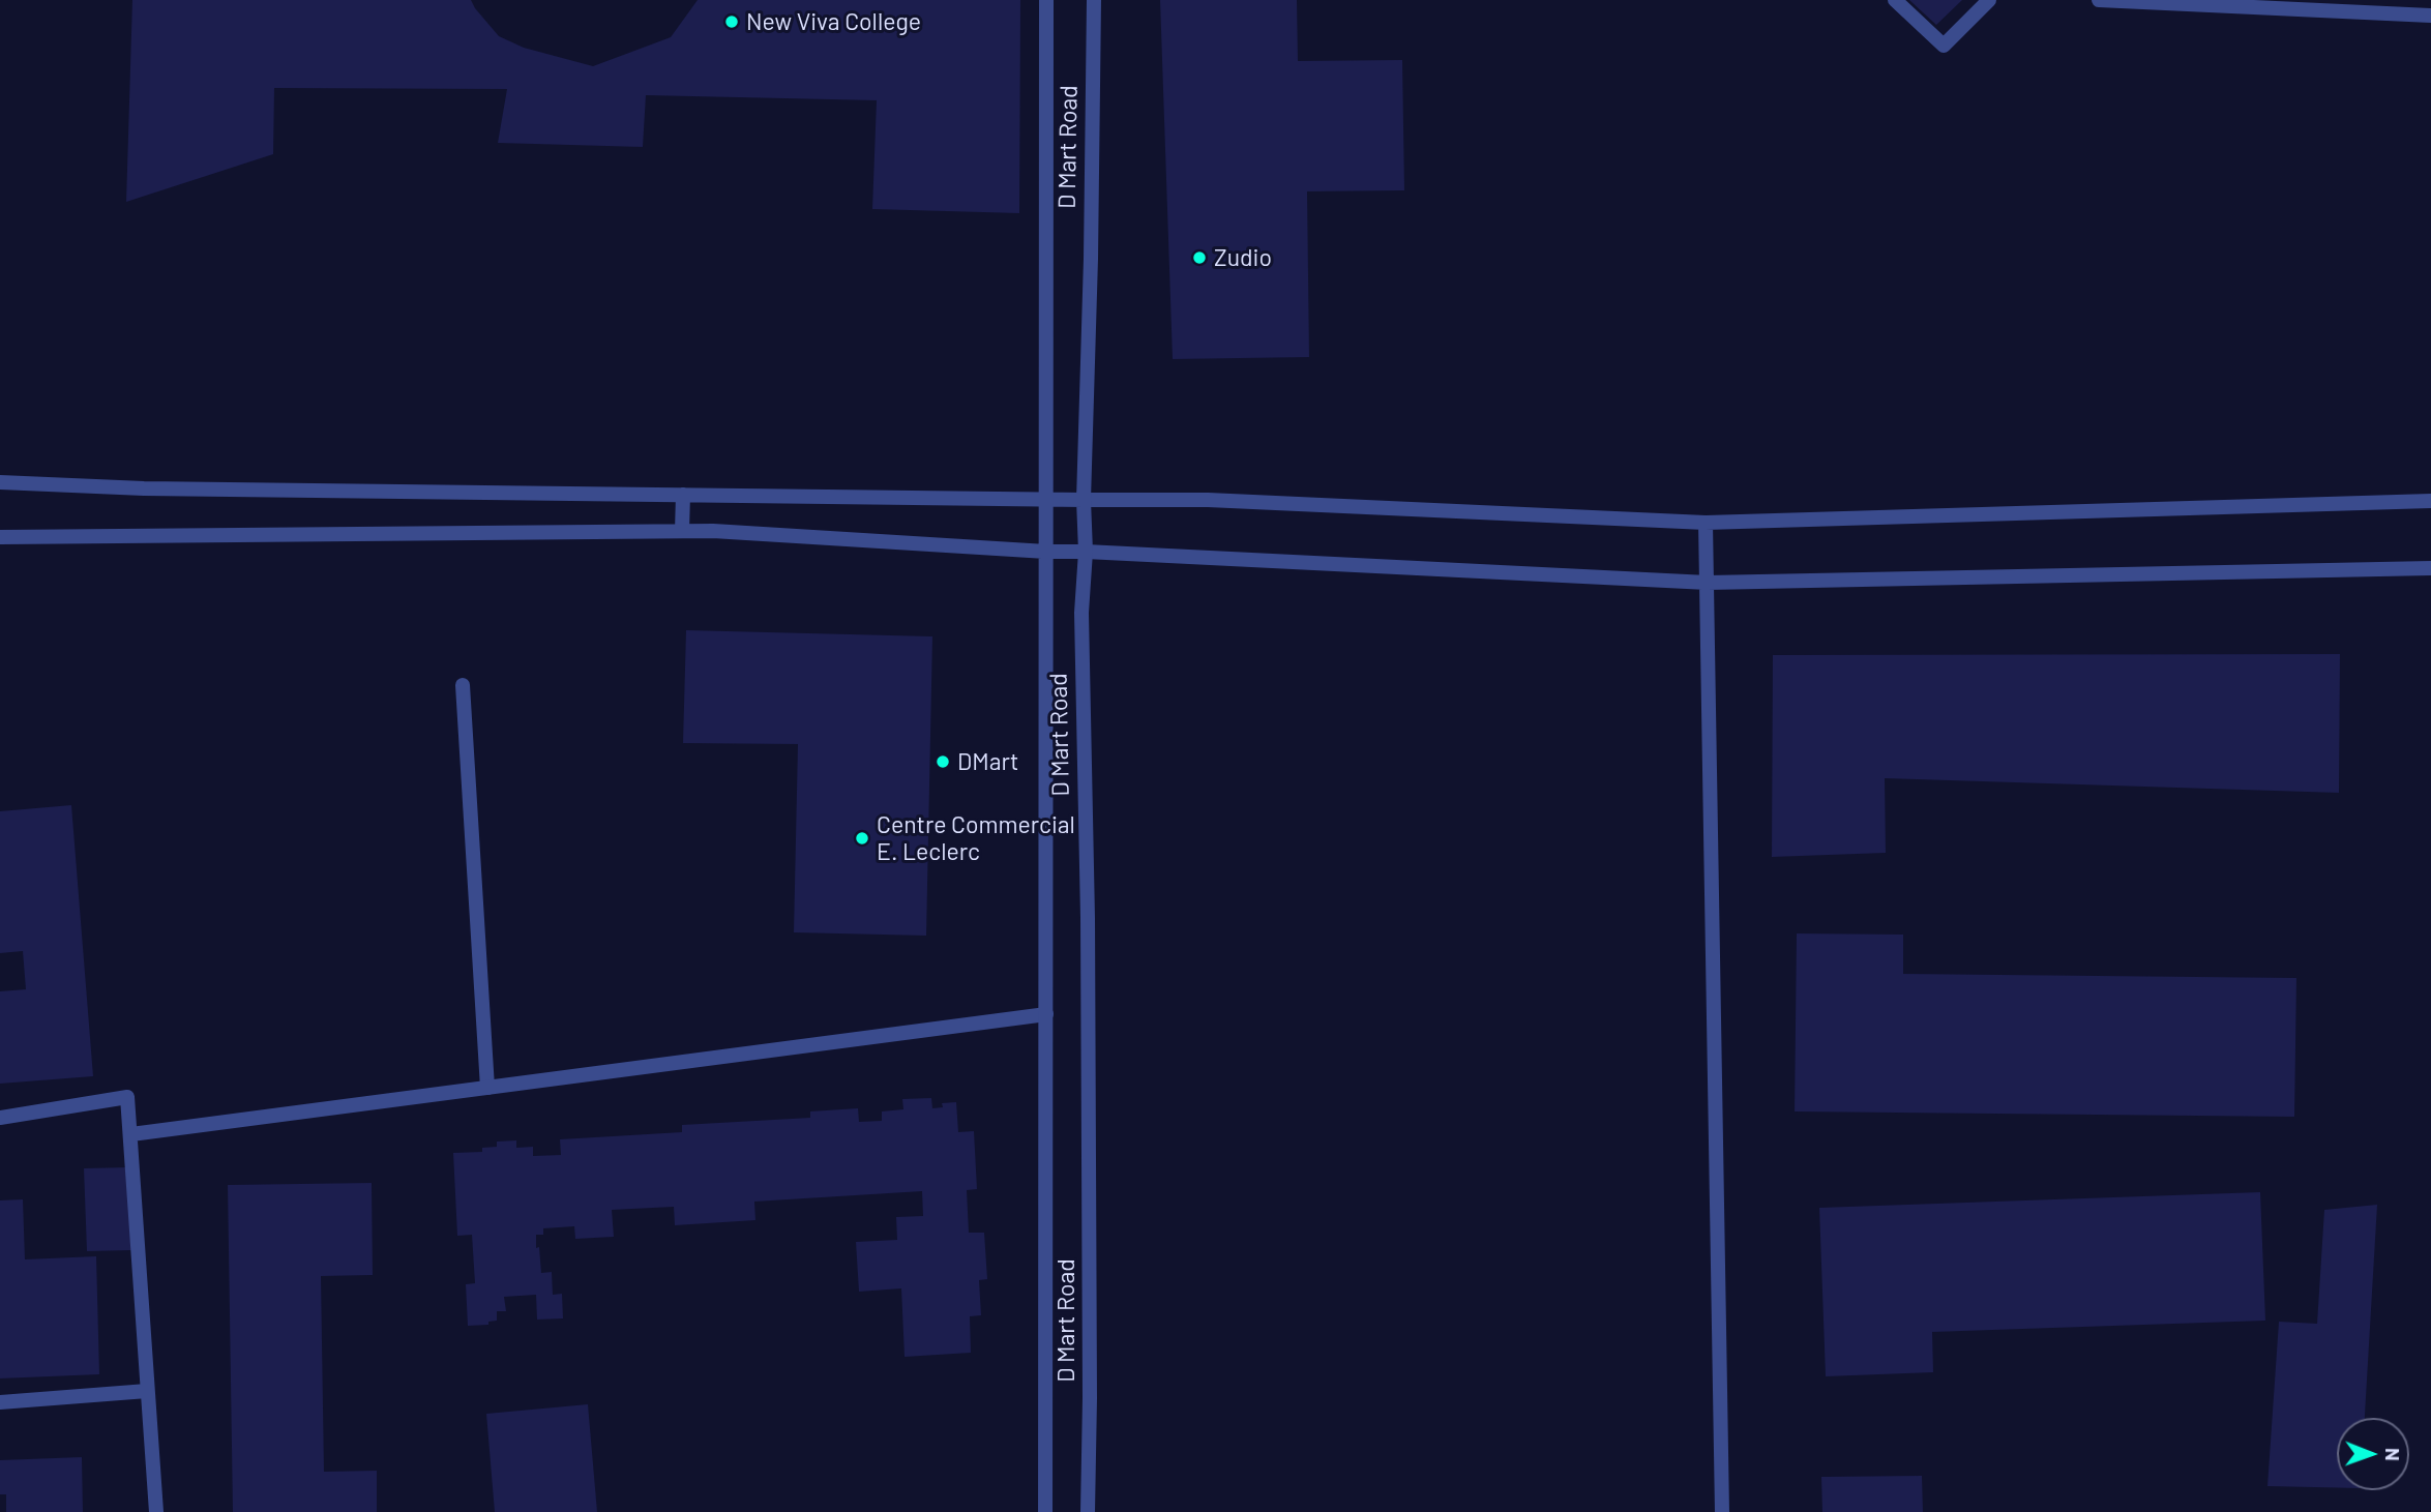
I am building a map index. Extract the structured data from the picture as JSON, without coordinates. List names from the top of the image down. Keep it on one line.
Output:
{"streets":{"street":["D Mart Road"]},"places":["New Viva College","Zudio","DMart","Centre Commercial E. Leclerc"],"north":"right"}
